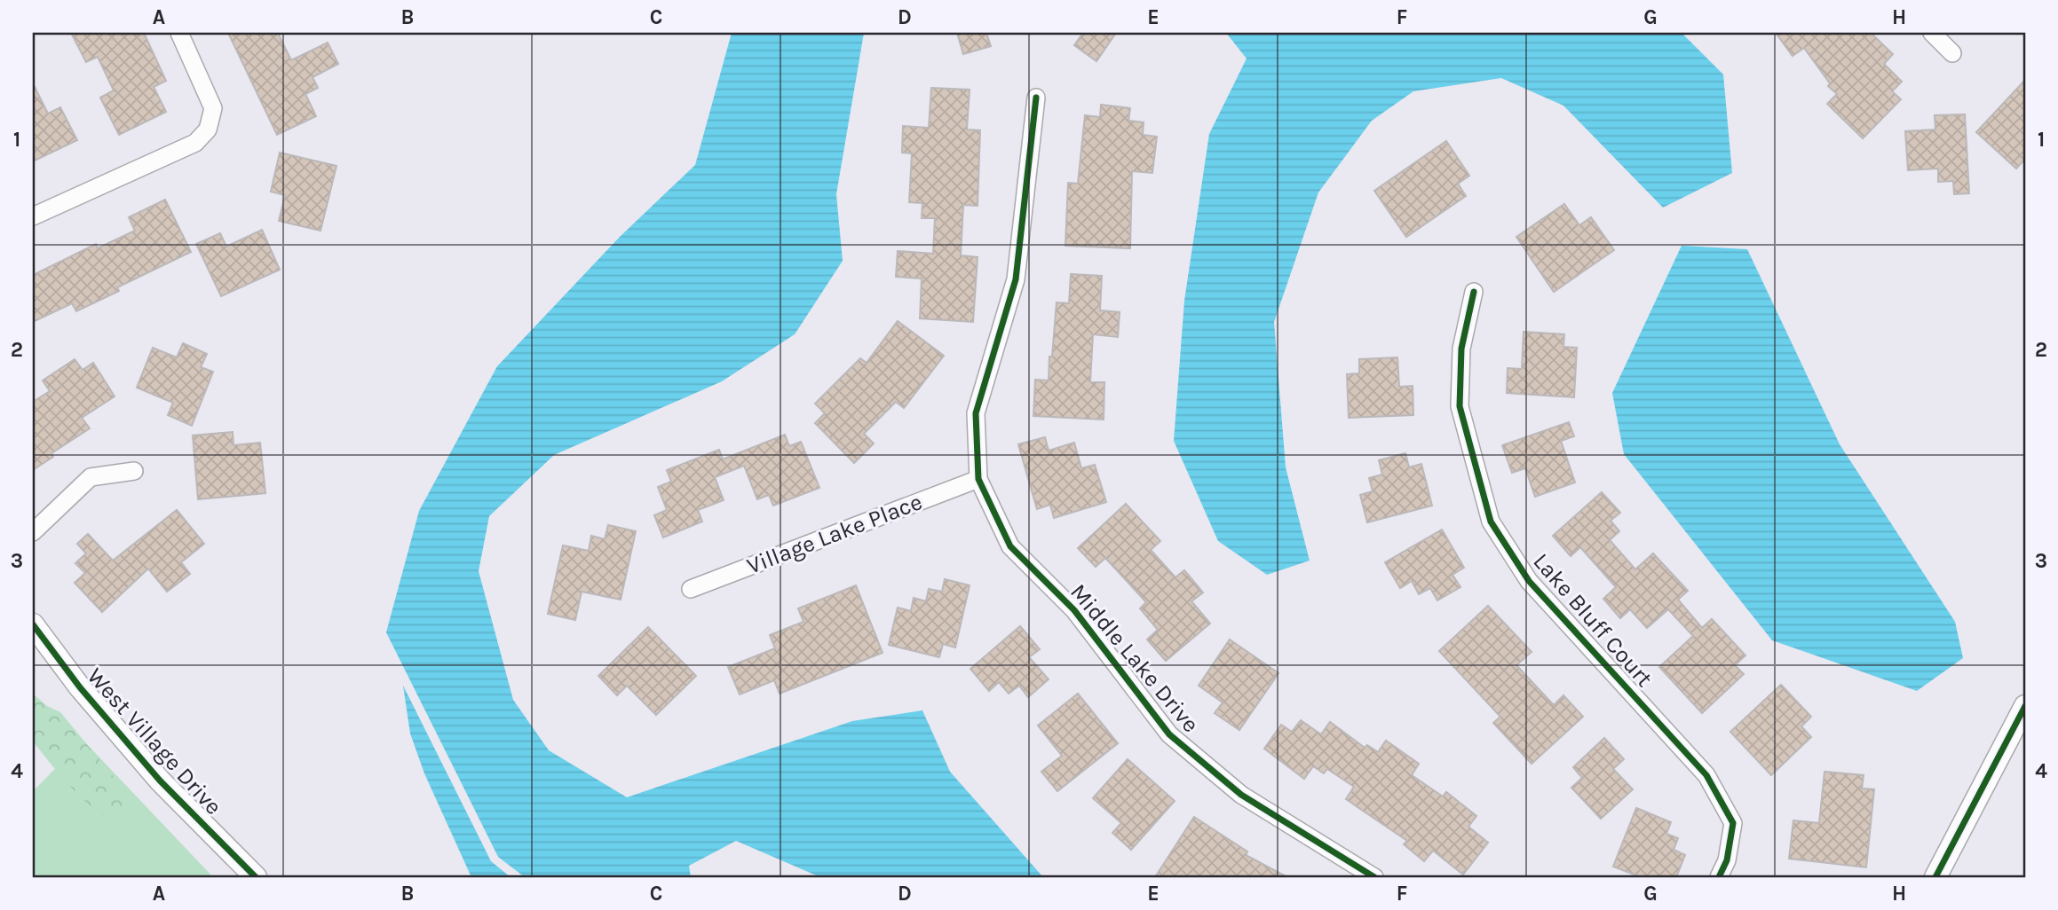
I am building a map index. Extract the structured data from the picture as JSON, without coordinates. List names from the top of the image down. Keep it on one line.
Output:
{"streets":{"street":["Village Lake Place","Lake Bluff Court","Middle Lake Drive","West Village Drive"]},"crossings":[["Village Lake Place","Middle Lake Drive"]],"grid":{"columns":["A","B","C","D","E","F","G","H"],"rows":["1","2","3","4"]}}
